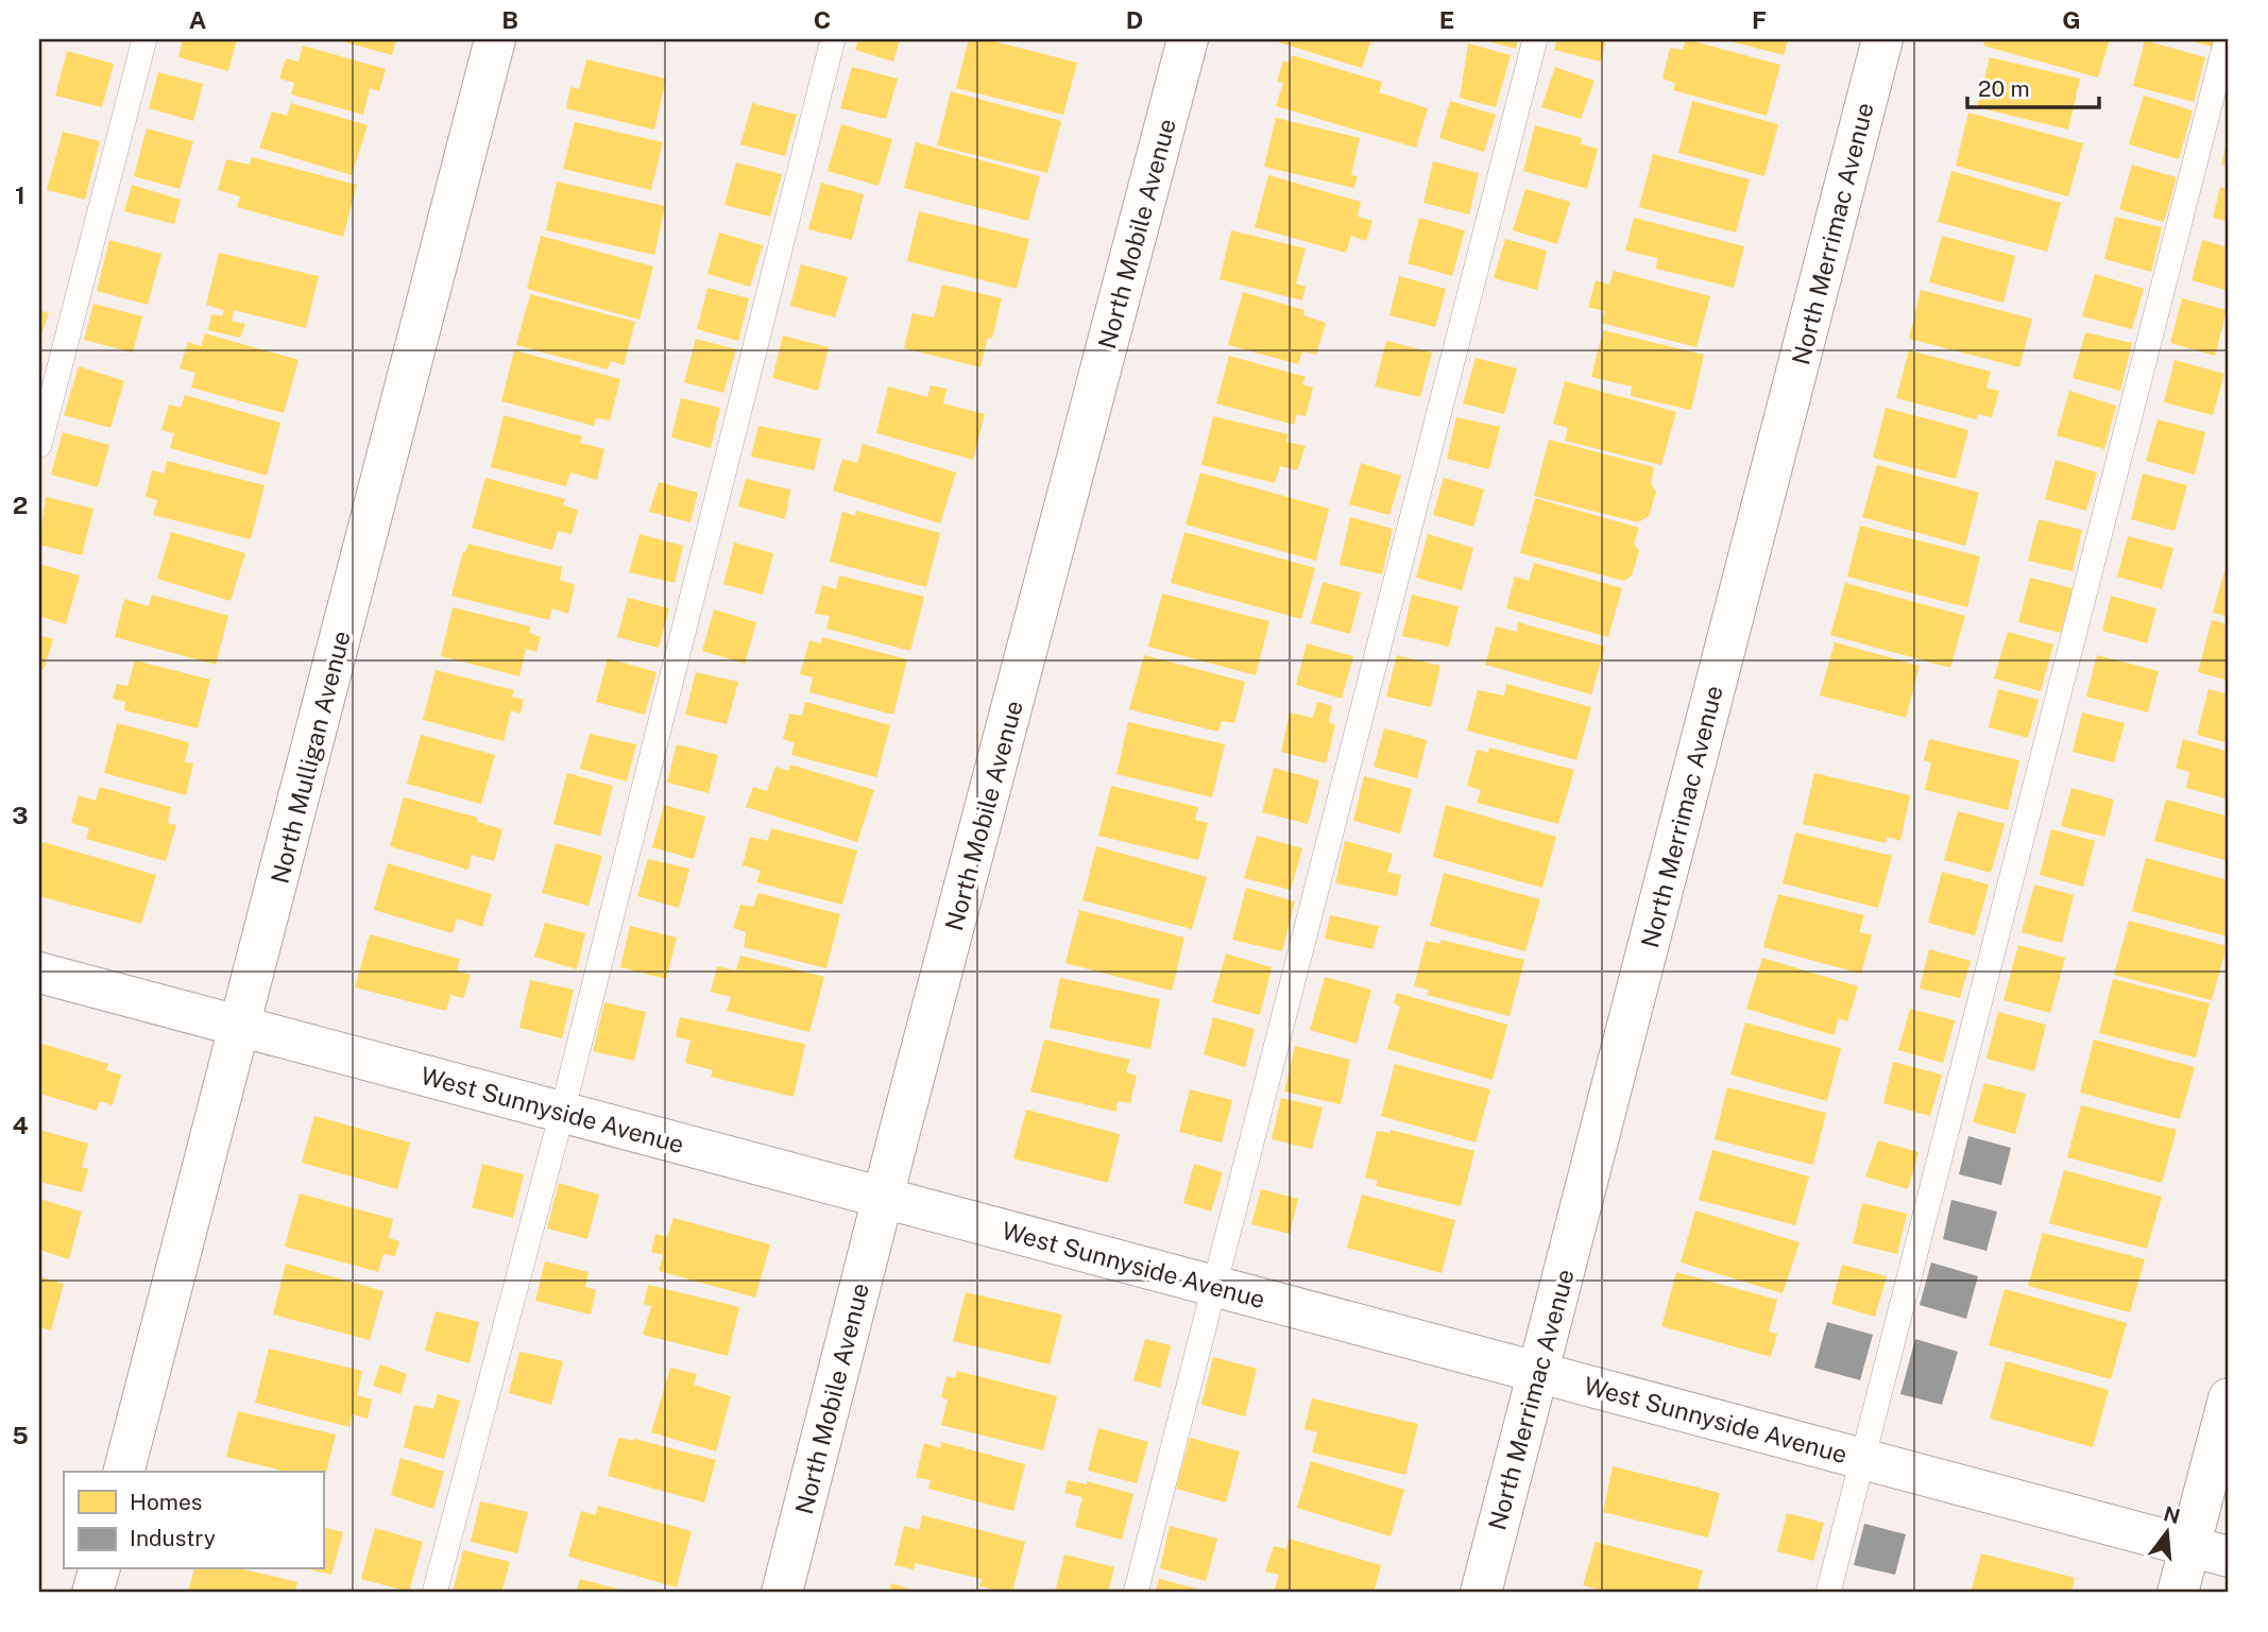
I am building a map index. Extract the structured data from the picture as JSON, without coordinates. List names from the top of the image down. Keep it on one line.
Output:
{"streets":{"street":["North Mobile Avenue","North Merrimac Avenue","North Mulligan Avenue","West Sunnyside Avenue"]},"crossings":[["North Mobile Avenue","West Sunnyside Avenue"],["North Merrimac Avenue","West Sunnyside Avenue"],["North Mulligan Avenue","West Sunnyside Avenue"]],"legend":["Homes","Industry"],"scale_bar":"20 m","north":"top","grid":{"columns":["A","B","C","D","E","F","G"],"rows":["1","2","3","4","5"]}}
